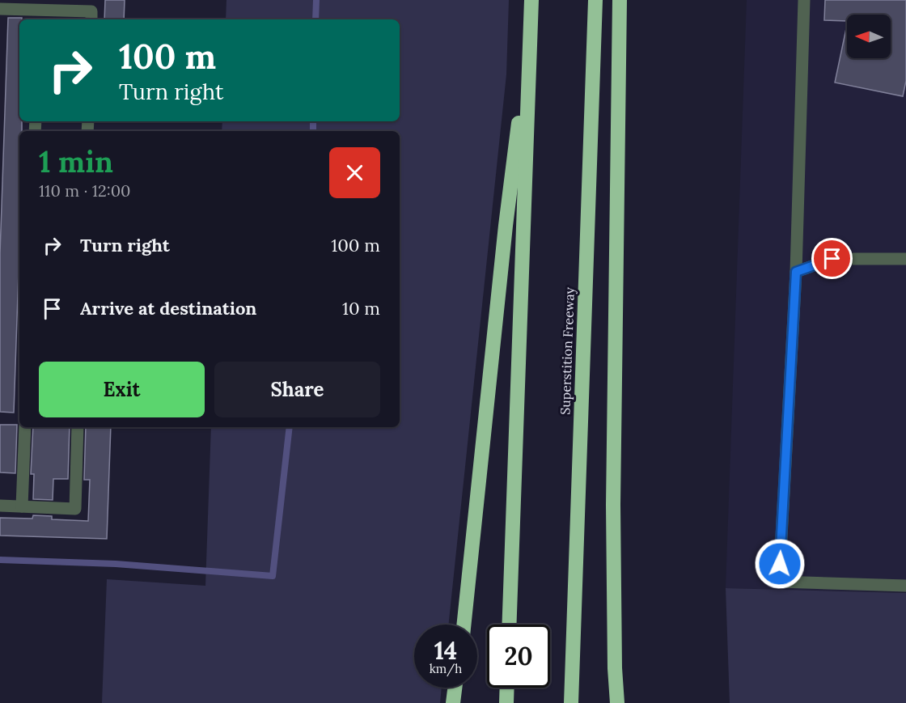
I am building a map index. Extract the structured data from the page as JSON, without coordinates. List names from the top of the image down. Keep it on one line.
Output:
{"streets":{"highway":["Superstition Freeway"]},"north":"left","page":{"turn":["100 m","Turn right"],"heading":["1 min","110 m · 12:00"],"list":[{"name":"Turn right","value":"100 m"},{"name":"Arrive at destination","value":"10 m"}],"buttons":["Exit","Share"],"speed":"14 km/h","limit":"20"}}
